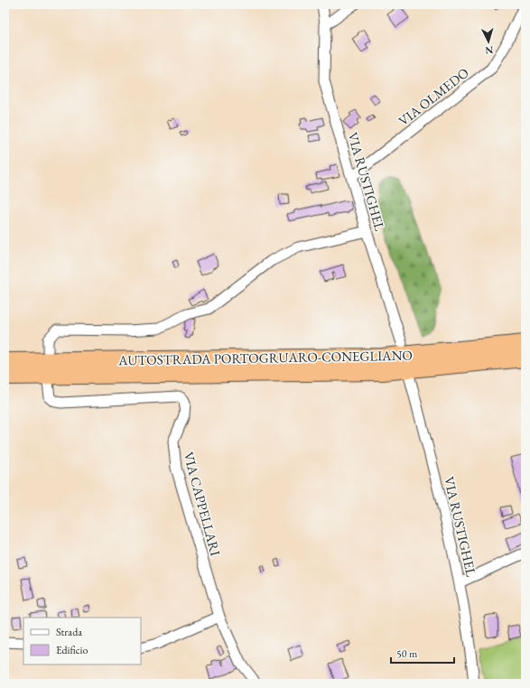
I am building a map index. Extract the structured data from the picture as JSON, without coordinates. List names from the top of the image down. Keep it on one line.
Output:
{"streets":{"highway":["AUTOSTRADA PORTOGRUARO-CONEGLIANO"],"street":["VIA OLMEDO","VIA RUSTIGHEL","VIA CAPPELLARI"]},"crossings":[["VIA OLMEDO","VIA RUSTIGHEL"]],"legend":["Strada","Edificio"],"scale_bar":"50 m","north":"bottom"}
